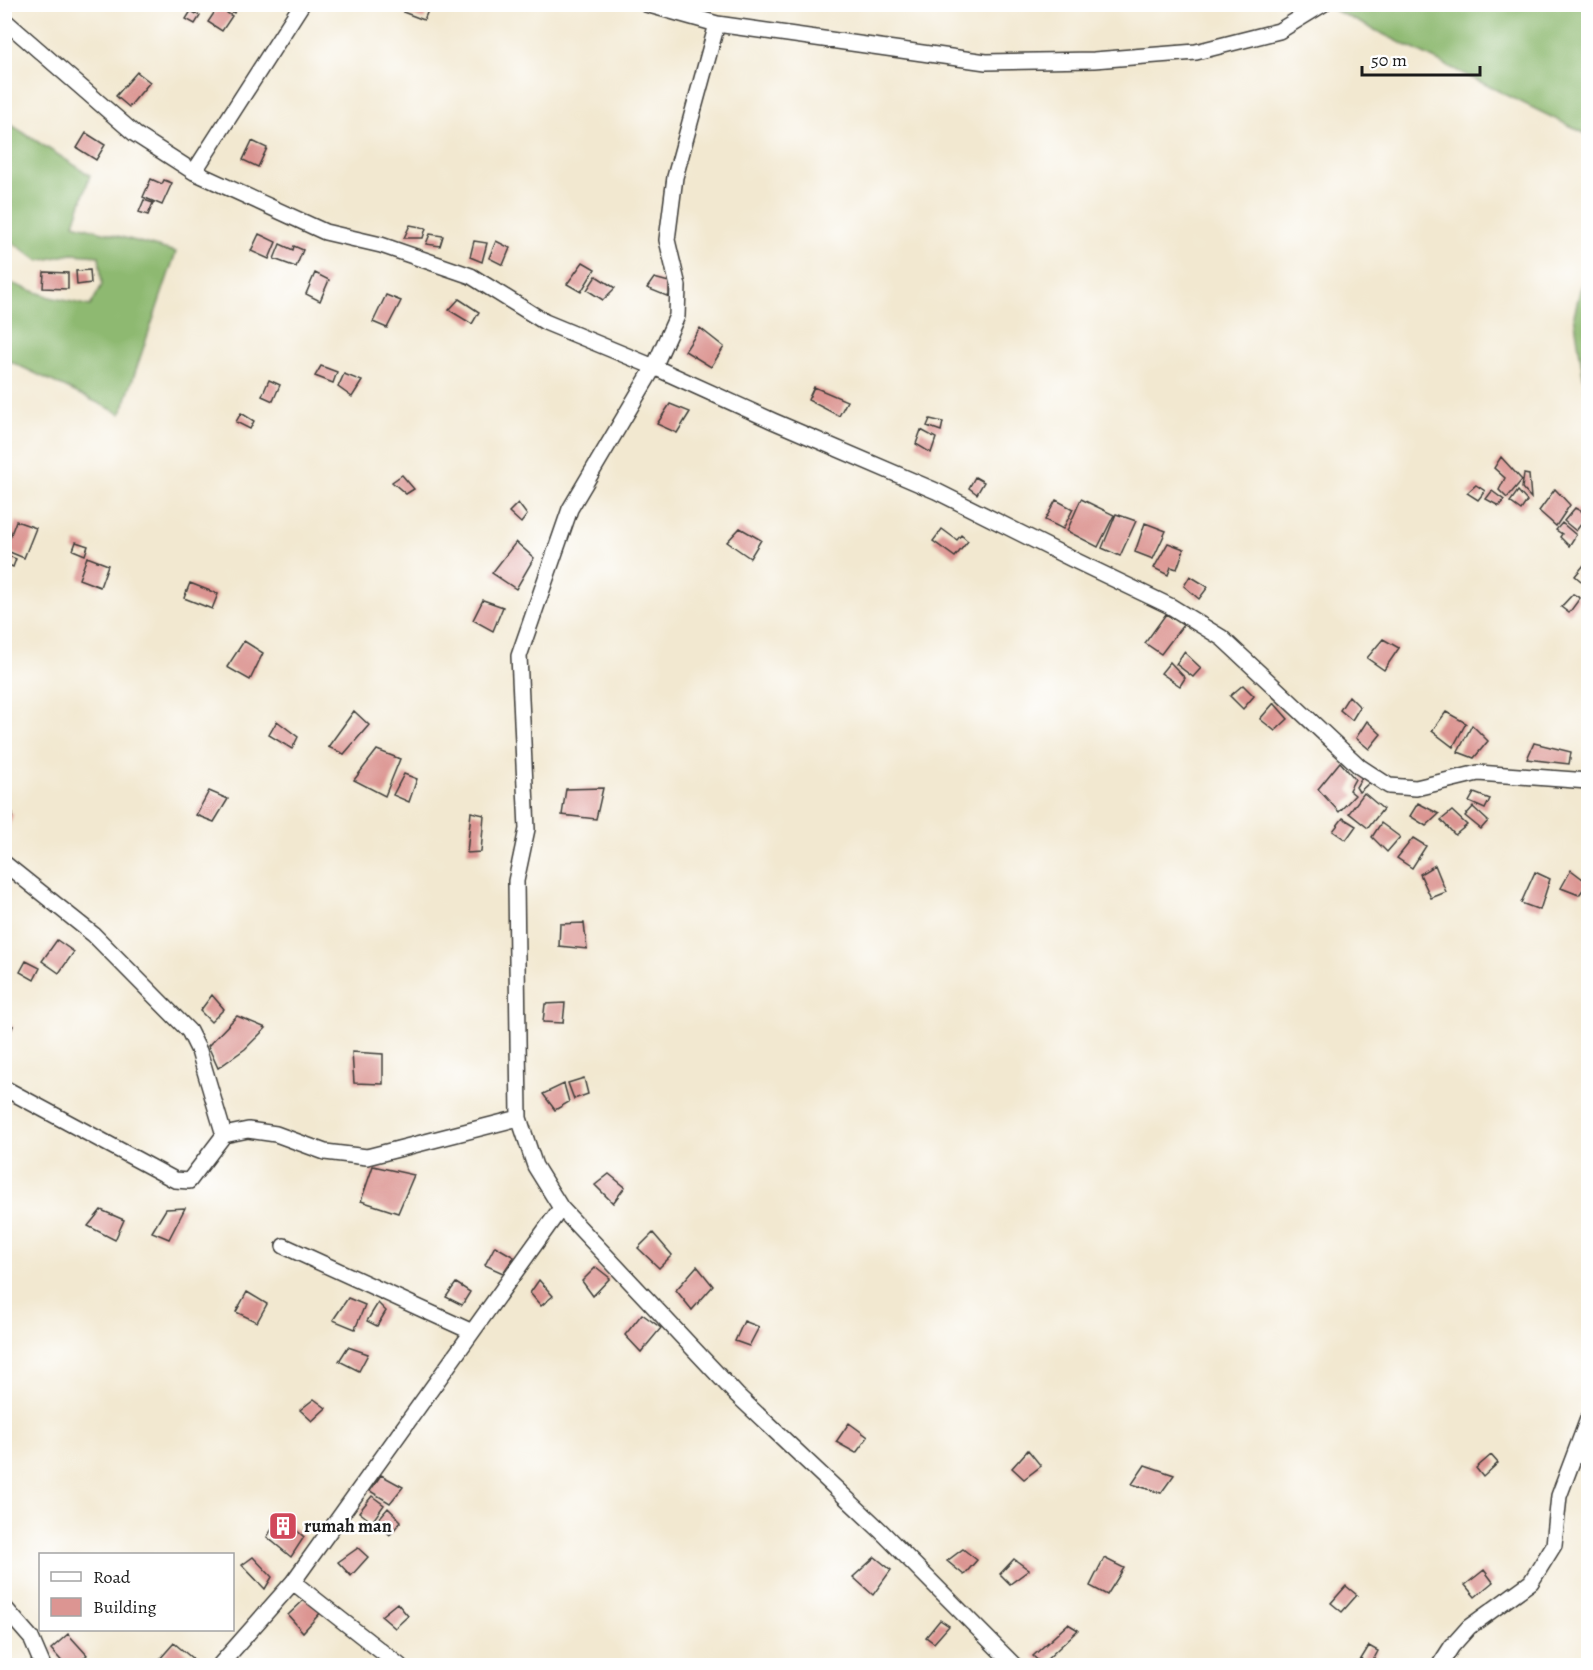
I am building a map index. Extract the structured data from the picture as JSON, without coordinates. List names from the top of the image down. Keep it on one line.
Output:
{"places":{"building":["rumah man"]},"legend":["Road","Building"],"scale_bar":"50 m"}
